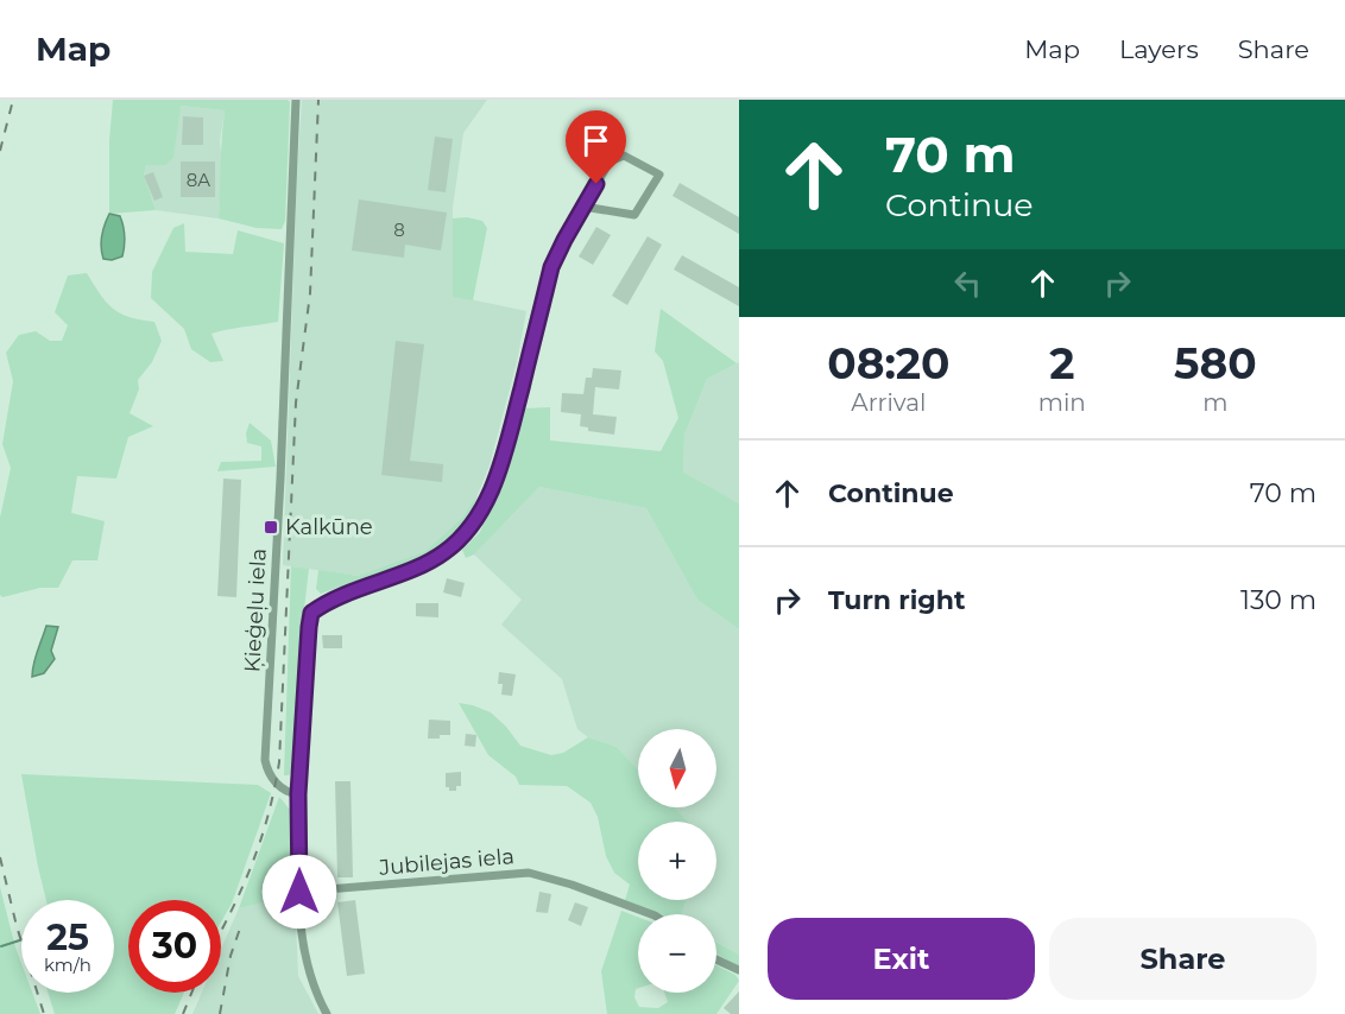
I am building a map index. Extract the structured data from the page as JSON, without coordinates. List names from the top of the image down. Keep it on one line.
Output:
{"streets":{"street":["Ķieģeļu iela","Jubilejas iela"]},"places":{"transit":["Kalkūne"]},"house_numbers":["8A","8"],"north":"bottom","page":{"header":"Map","nav":["Map","Layers","Share"],"turn":["70 m","Continue"],"eta":["08:20","Arrival","2","min","580","m"],"list":[{"name":"Continue","value":"70 m"},{"name":"Turn right","value":"130 m"}],"map_buttons":["+","−"],"speed":"25 km/h","limit":"30","buttons":["Exit","Share"]}}
